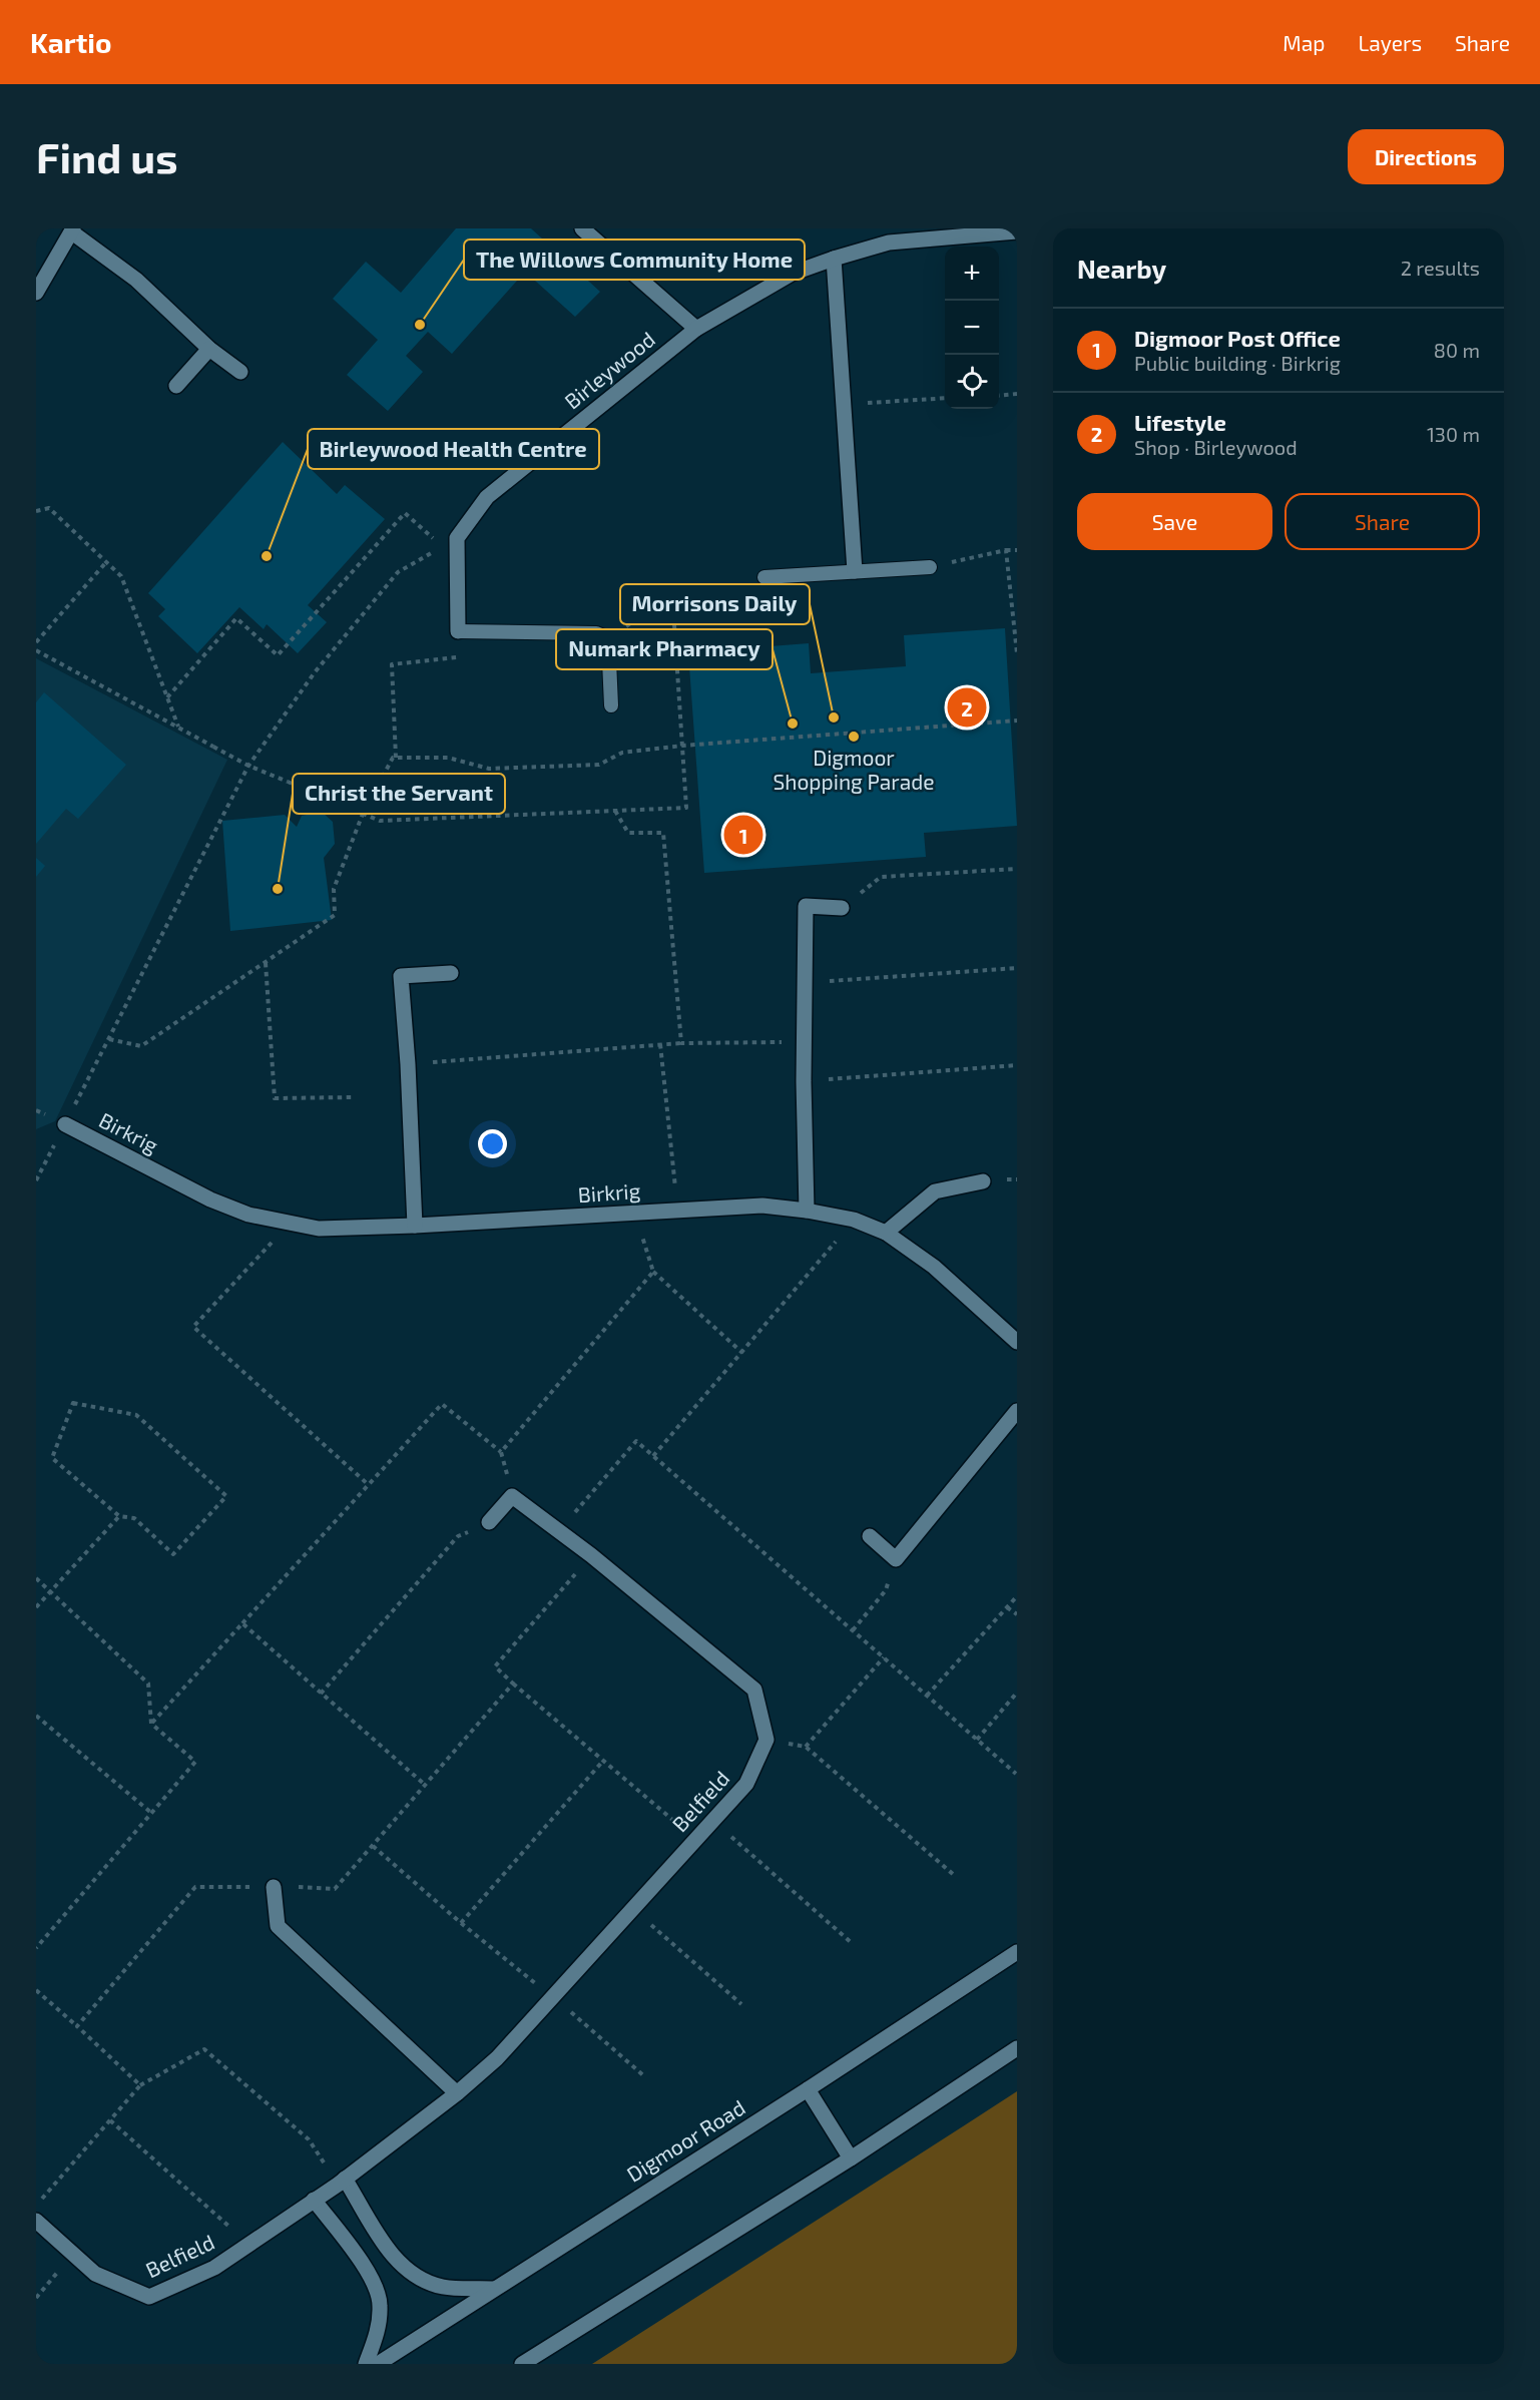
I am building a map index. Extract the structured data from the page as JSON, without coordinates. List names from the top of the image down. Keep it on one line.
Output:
{"streets":{"street":["Birleywood","Birkrig","Belfield","Digmoor Road"]},"places":["The Willows Community Home","Birleywood Health Centre","Morrisons Daily","Numark Pharmacy","Digmoor Shopping Parade","Christ the Servant"],"page":{"header":"Kartio","nav":["Map","Layers","Share"],"buttons":["Directions",["Save","Share"]],"title":"Find us","heading":["Nearby","2 results"],"map_buttons":["+","−"],"list":[{"mark":"1","name":"Digmoor Post Office","note":"Public building · Birkrig","value":"80 m"},{"mark":"2","name":"Lifestyle","note":"Shop · Birleywood","value":"130 m"}],"pins":["2","1"]}}
